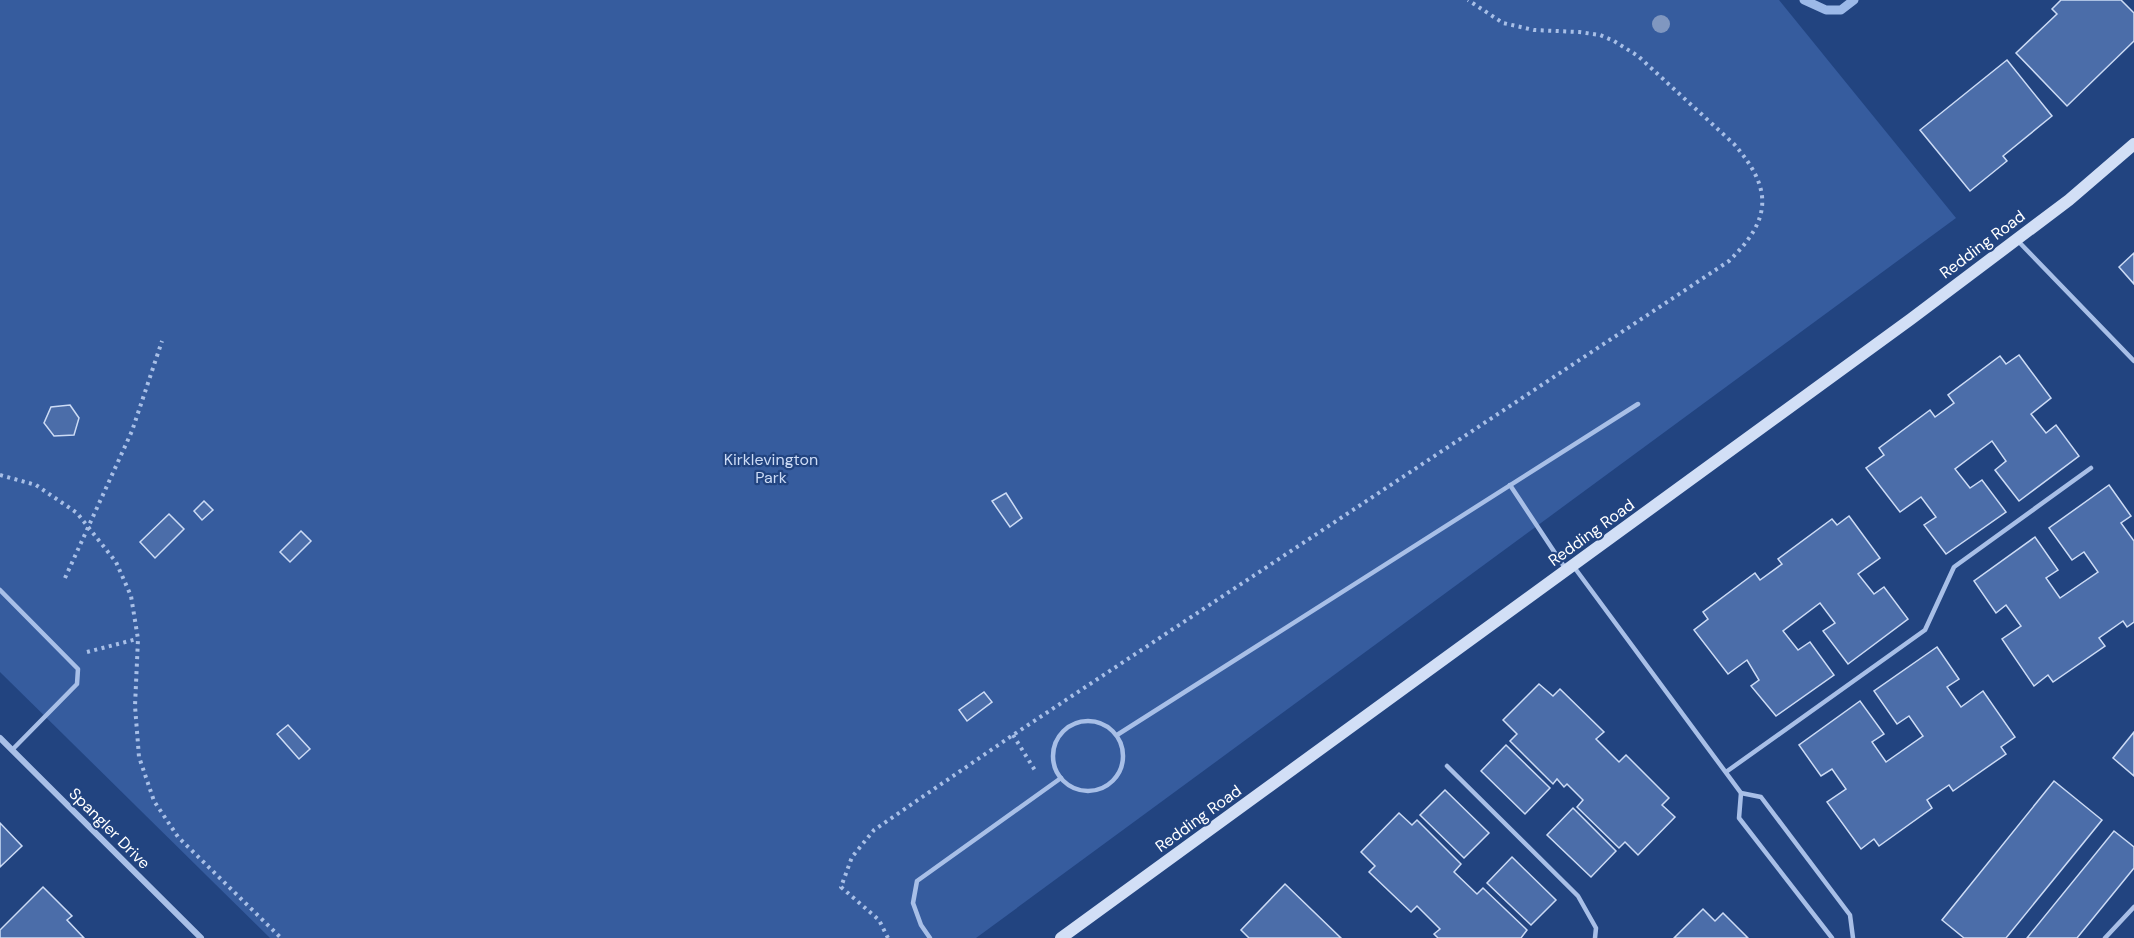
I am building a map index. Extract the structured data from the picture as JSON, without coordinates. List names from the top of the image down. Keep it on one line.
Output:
{"streets":{"street":["Redding Road","Spangler Drive"]},"parks":["Kirklevington Park"]}
